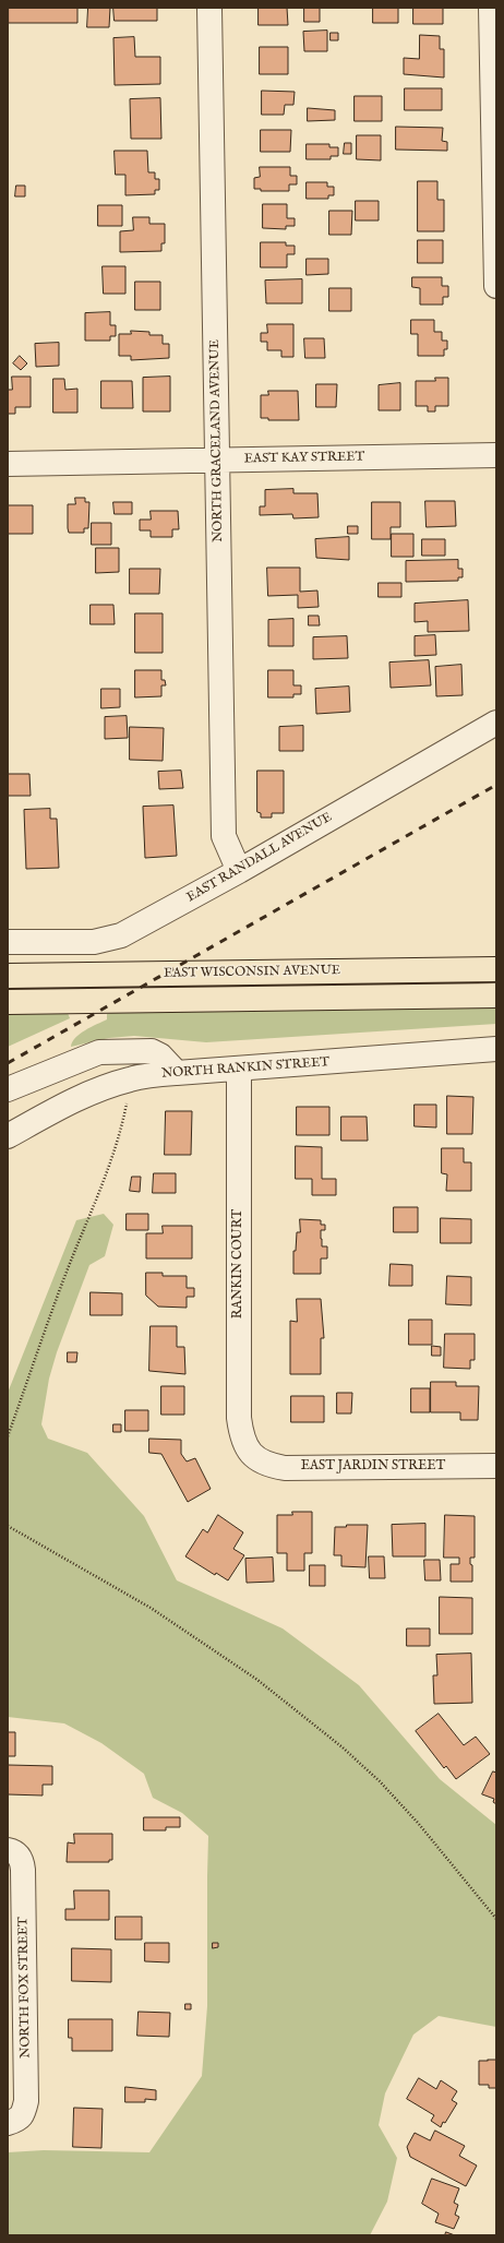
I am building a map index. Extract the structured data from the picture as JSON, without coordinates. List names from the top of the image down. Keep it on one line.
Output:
{"streets":{"main road":["EAST WISCONSIN AVENUE"],"street":["NORTH GRACELAND AVENUE","EAST KAY STREET","EAST RANDALL AVENUE","NORTH RANKIN STREET","RANKIN COURT","EAST JARDIN STREET","NORTH FOX STREET"]},"crossings":[["NORTH GRACELAND AVENUE","EAST KAY STREET"],["NORTH GRACELAND AVENUE","EAST RANDALL AVENUE"],["NORTH RANKIN STREET","RANKIN COURT"],["RANKIN COURT","EAST JARDIN STREET"]]}
